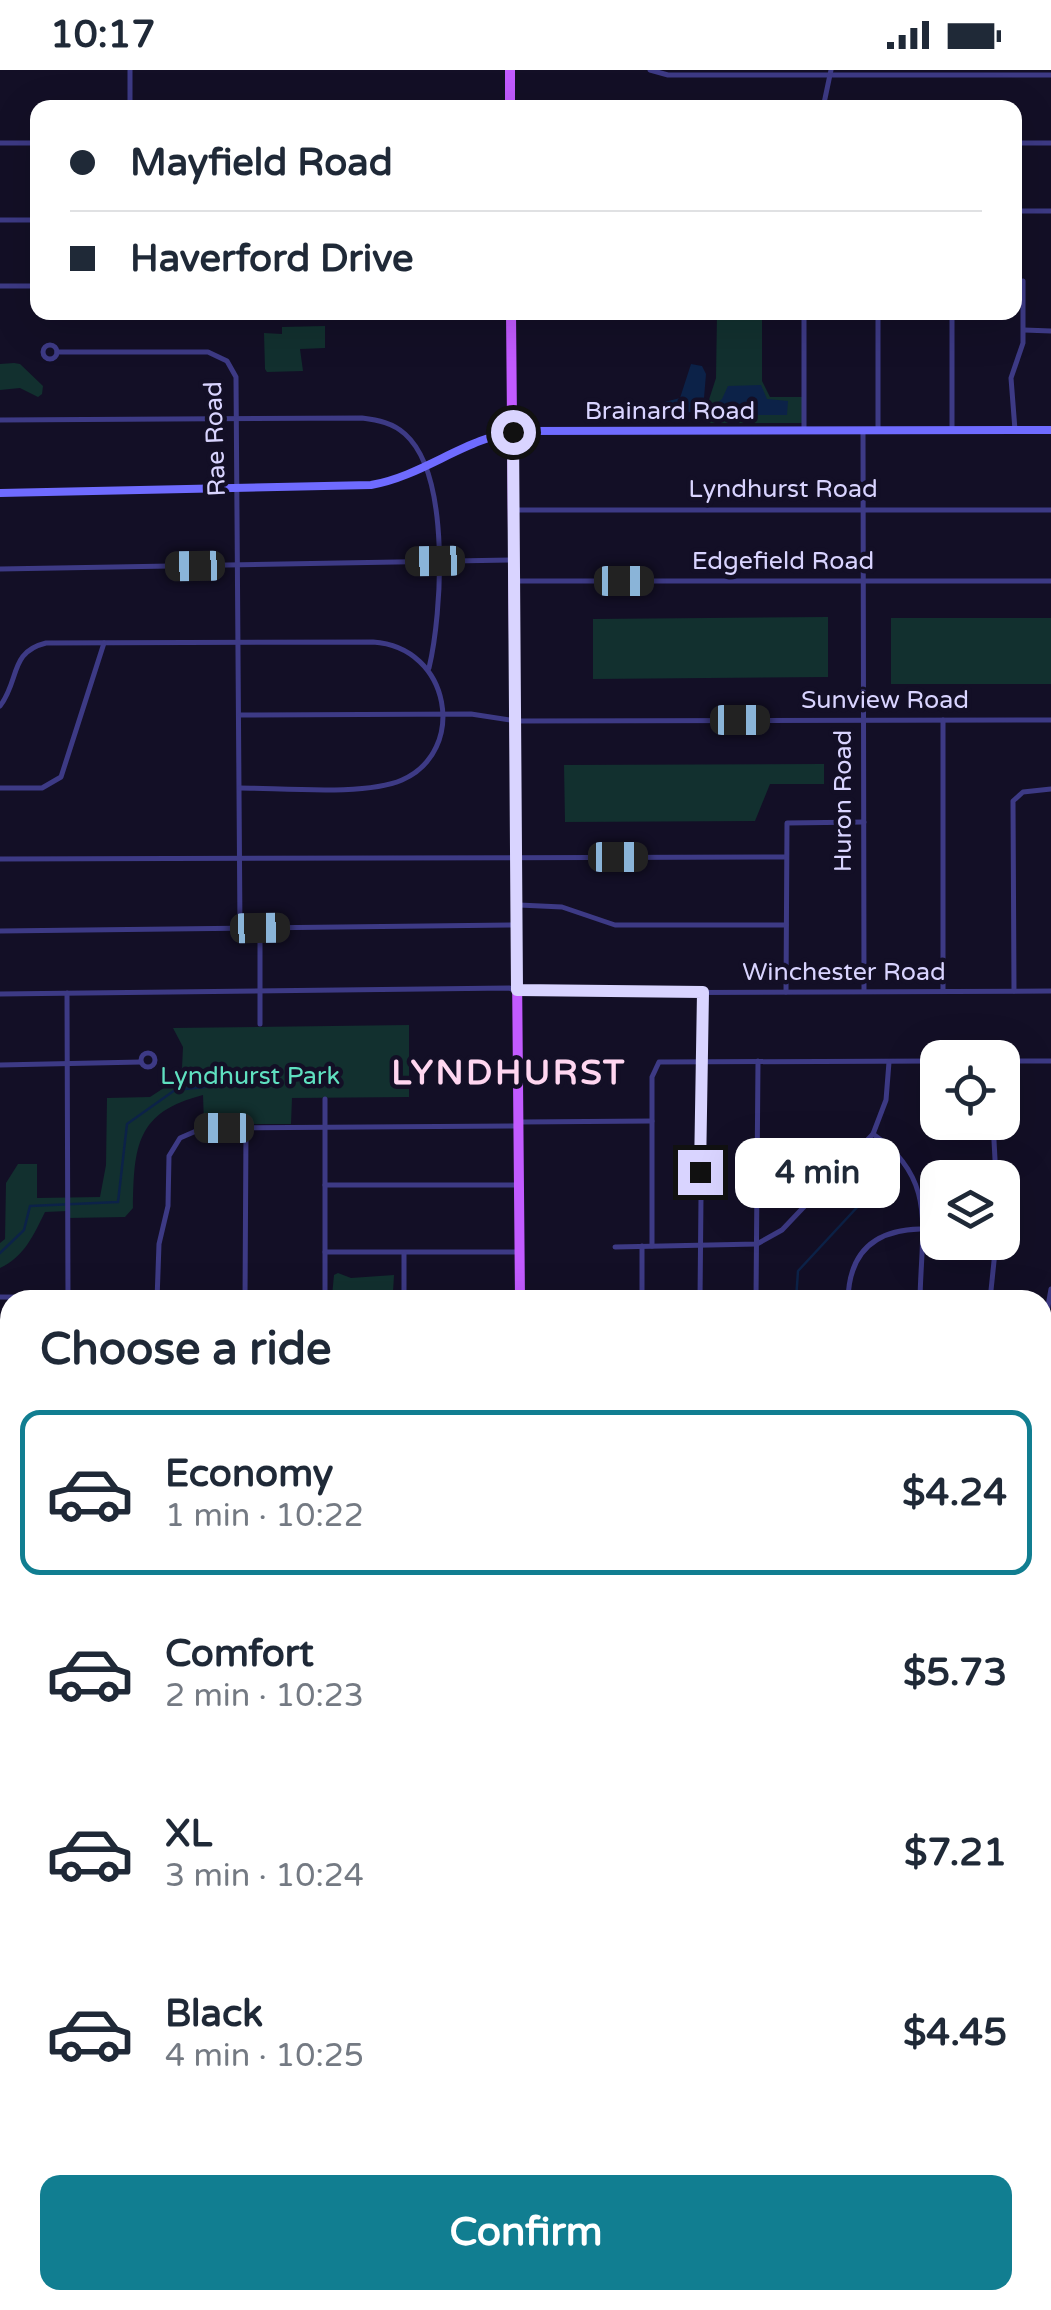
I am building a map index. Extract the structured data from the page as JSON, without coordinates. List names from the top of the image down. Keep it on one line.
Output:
{"streets":{"main road":["Brainard Road"],"street":["Rae Road","Lyndhurst Road","Edgefield Road","Sunview Road","Huron Road","Winchester Road"]},"crossings":[["Brainard Road","Rae Road"],["Brainard Road","Huron Road"],["Rae Road","Sunview Road"],["Lyndhurst Road","Huron Road"],["Edgefield Road","Huron Road"],["Sunview Road","Huron Road"],["Huron Road","Winchester Road"]],"districts":["LYNDHURST"],"parks":["Lyndhurst Park"],"page":{"status":"10:17","banner":["Mayfield Road","Haverford Drive"],"bubble":"4 min","heading":"Choose a ride","list":[{"name":"Economy","note":"1 min · 10:22","value":"$4.24"},{"name":"Comfort","note":"2 min · 10:23","value":"$5.73"},{"name":"XL","note":"3 min · 10:24","value":"$7.21"},{"name":"Black","note":"4 min · 10:25","value":"$4.45"}],"buttons":"Confirm"}}
